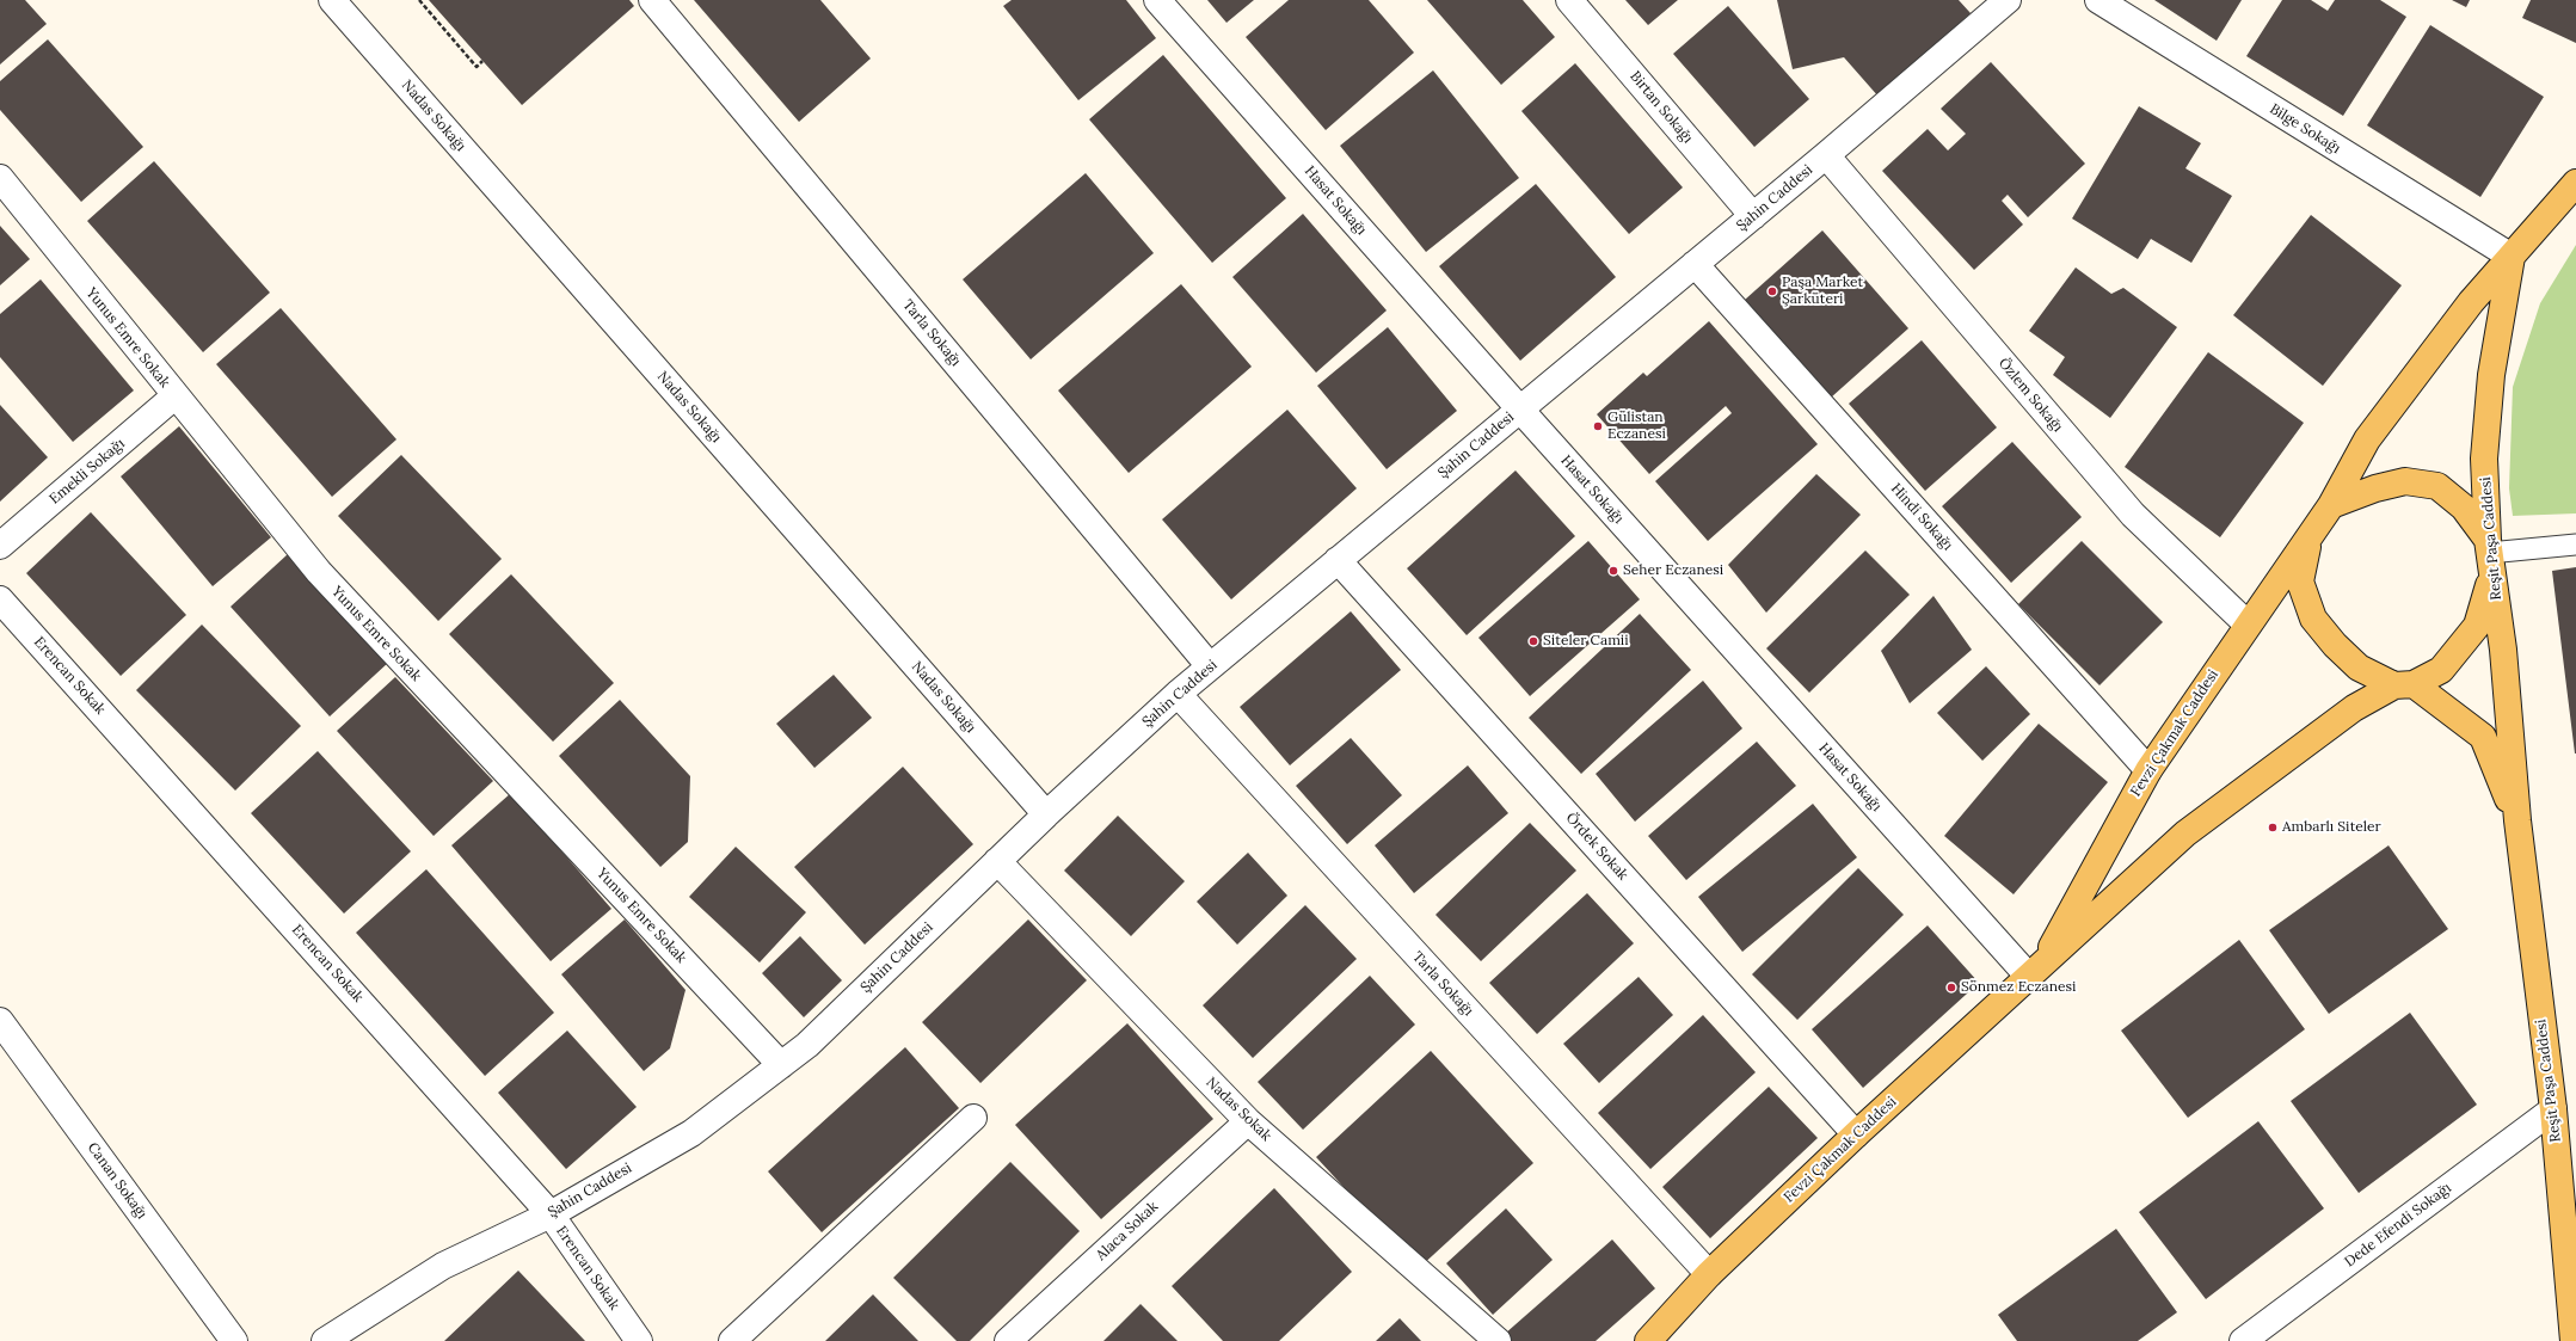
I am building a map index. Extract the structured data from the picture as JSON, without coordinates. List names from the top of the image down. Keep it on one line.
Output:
{"streets":{"main road":["Reşit Paşa Caddesi","Fevzi Çakmak Caddesi"],"street":["Birtan Sokağı","Nadas Sokağı","Bilge Sokağı","Şahin Caddesi","Hasat Sokağı","Tarla Sokağı","Yunus Emre Sokak","Özlem Sokağı","Emekli Sokağı","Hindi Sokağı","Erencan Sokak","Ördek Sokak","Nadas Sokak","Canan Sokağı","Dede Efendi Sokağı","Alaca Sokak"]},"crossings":[["Birtan Sokağı","Şahin Caddesi"],["Nadas Sokağı","Şahin Caddesi"],["Bilge Sokağı","Reşit Paşa Caddesi"],["Şahin Caddesi","Hasat Sokağı"],["Şahin Caddesi","Tarla Sokağı"],["Şahin Caddesi","Yunus Emre Sokak"],["Şahin Caddesi","Özlem Sokağı"],["Şahin Caddesi","Hindi Sokağı"],["Şahin Caddesi","Erencan Sokak"],["Şahin Caddesi","Ördek Sokak"],["Şahin Caddesi","Nadas Sokak"],["Hasat Sokağı","Fevzi Çakmak Caddesi"],["Tarla Sokağı","Fevzi Çakmak Caddesi"],["Yunus Emre Sokak","Emekli Sokağı"],["Özlem Sokağı","Fevzi Çakmak Caddesi"],["Hindi Sokağı","Fevzi Çakmak Caddesi"],["Reşit Paşa Caddesi","Fevzi Çakmak Caddesi"],["Reşit Paşa Caddesi","Dede Efendi Sokağı"],["Fevzi Çakmak Caddesi","Ördek Sokak"],["Nadas Sokak","Alaca Sokak"]],"places":["Paşa Market Şarküteri","Gülistan Eczanesi","Seher Eczanesi","Siteler Camii","Ambarlı Siteler","Sönmez Eczanesi"]}
